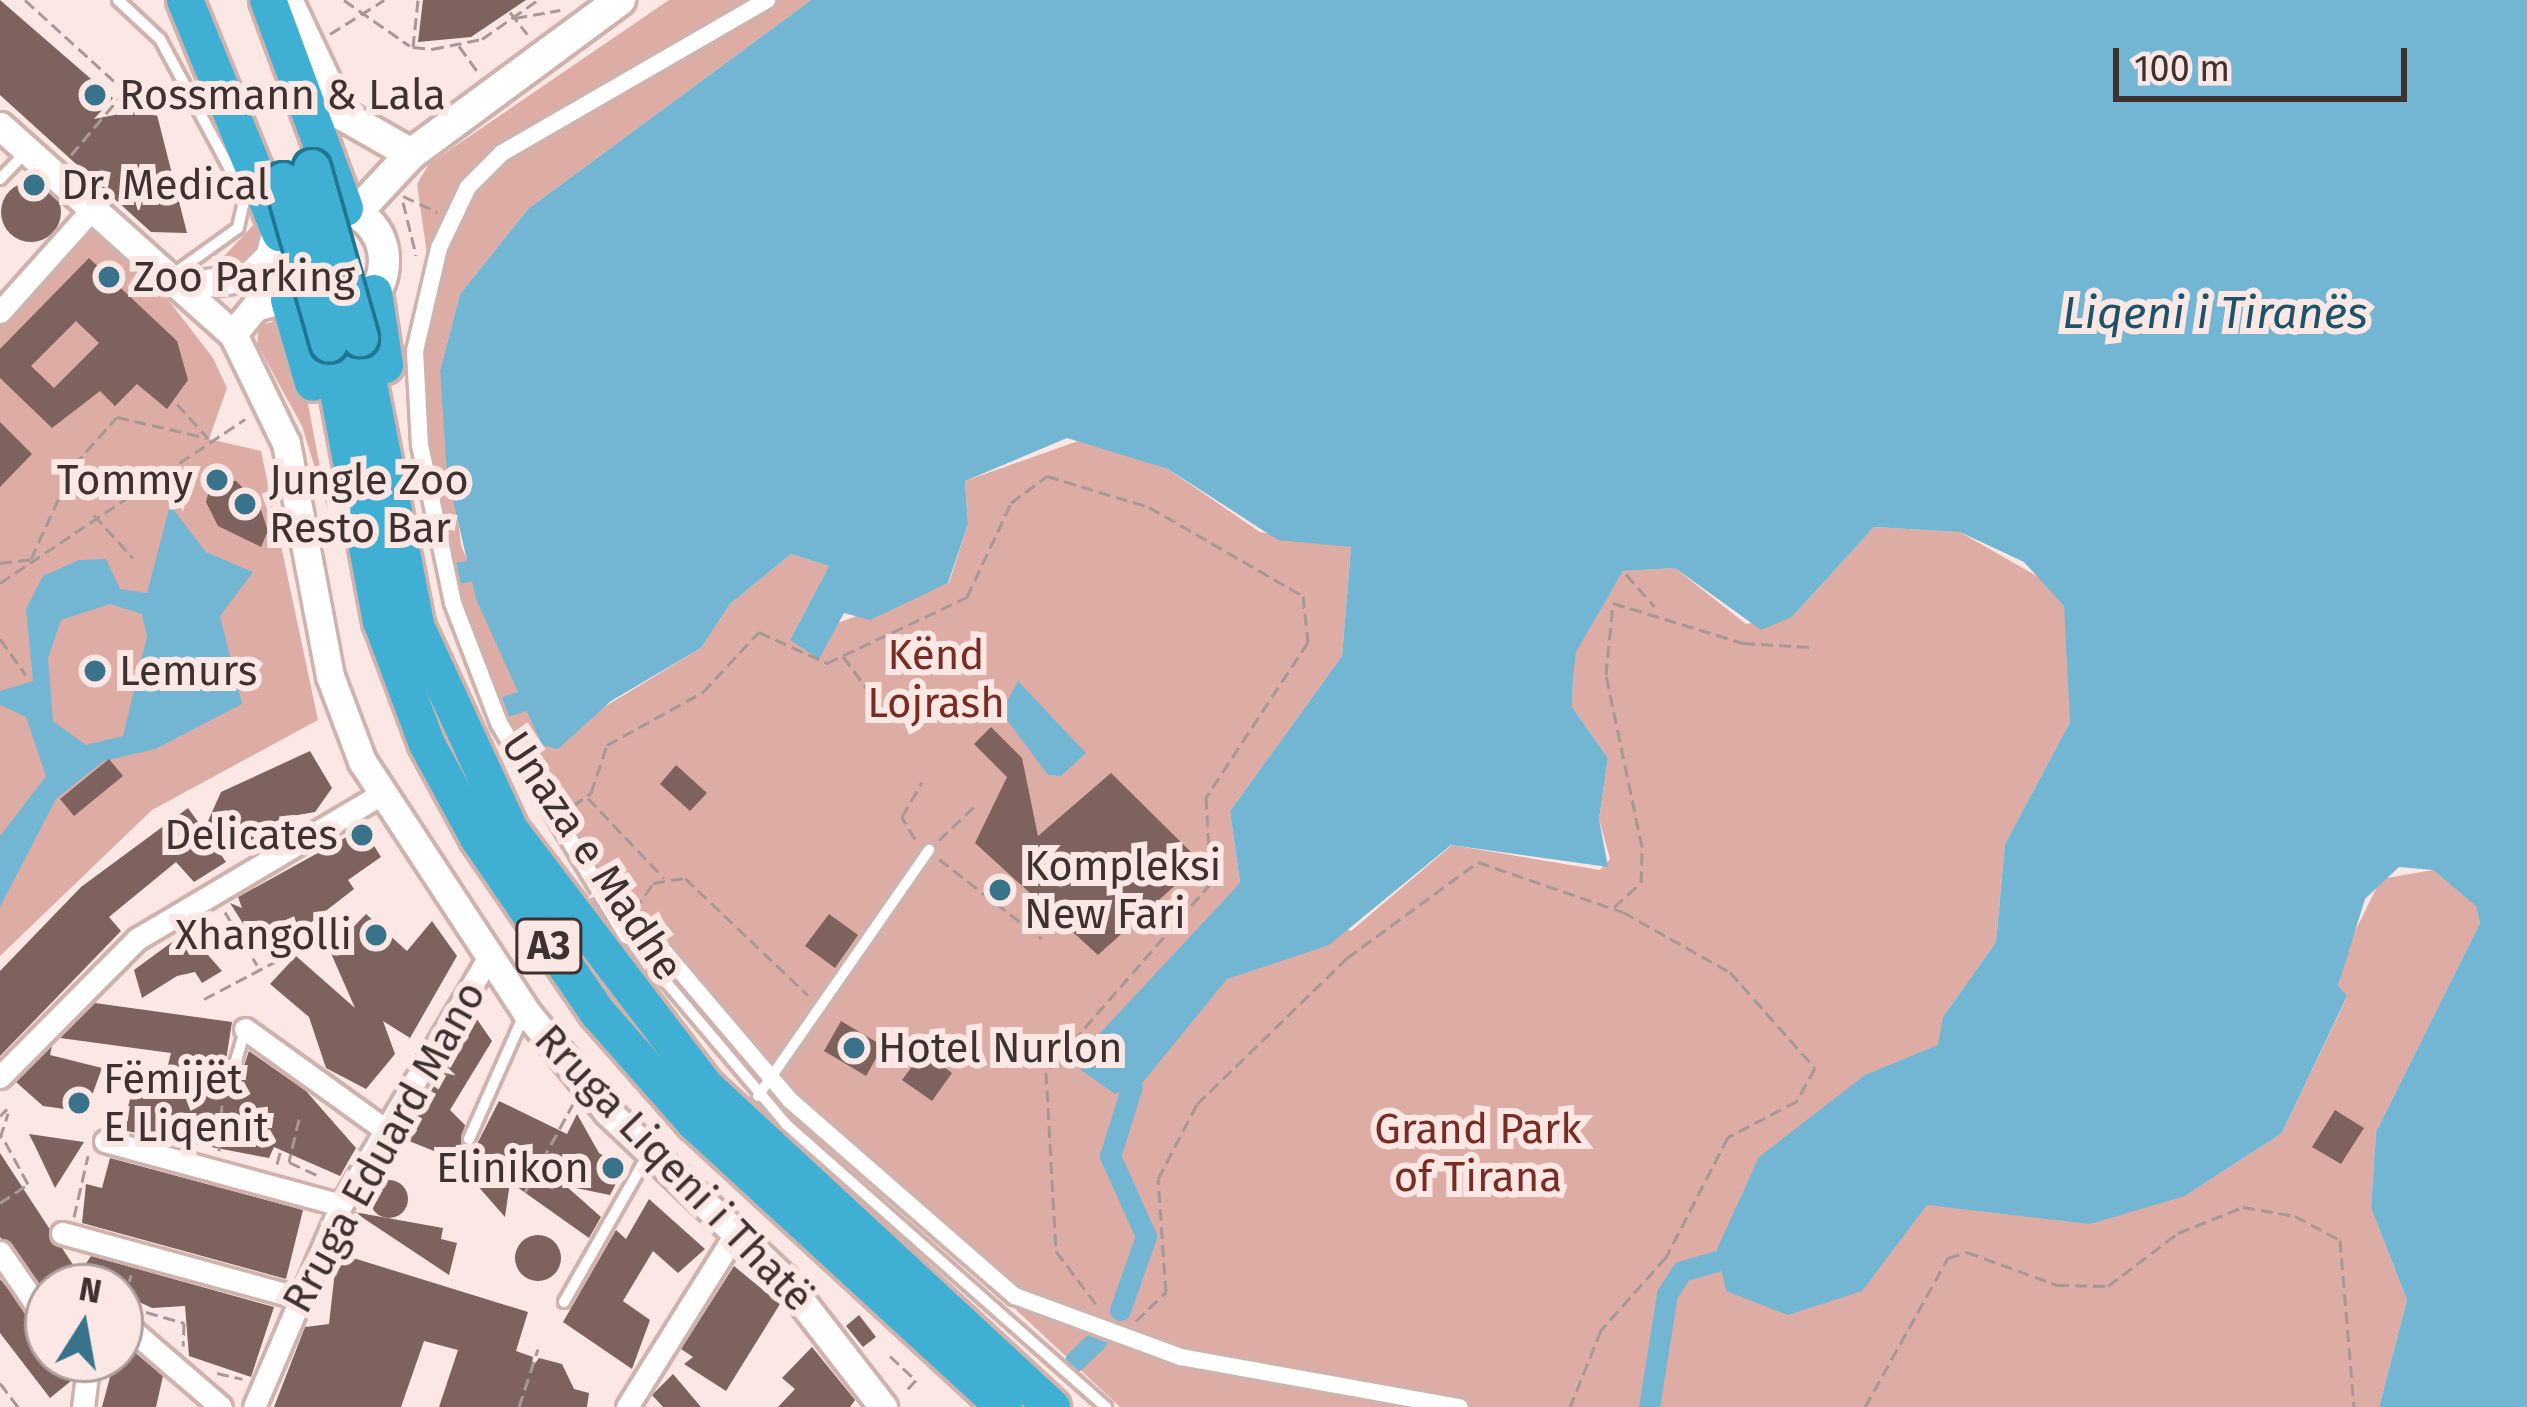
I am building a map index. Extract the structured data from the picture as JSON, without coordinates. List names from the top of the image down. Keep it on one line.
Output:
{"streets":{"highway":["Unaza e Madhe","A3"],"street":["Rruga Eduard Mano","Rruga Liqeni i Thatë"]},"crossings":[["Rruga Eduard Mano","Rruga Liqeni i Thatë"]],"water":["Liqeni i Tiranës"],"parks":["Kënd Lojrash","Grand Park of Tirana"],"places":["Rossmann & Lala","Dr. Medical","Zoo Parking","Tommy","Jungle Zoo Resto Bar","Lemurs","Delicates","Kompleksi New Fari","Xhangolli","Hotel Nurlon","Fëmijët E Liqenit","Elinikon"],"scale_bar":"100 m","north":"top"}
